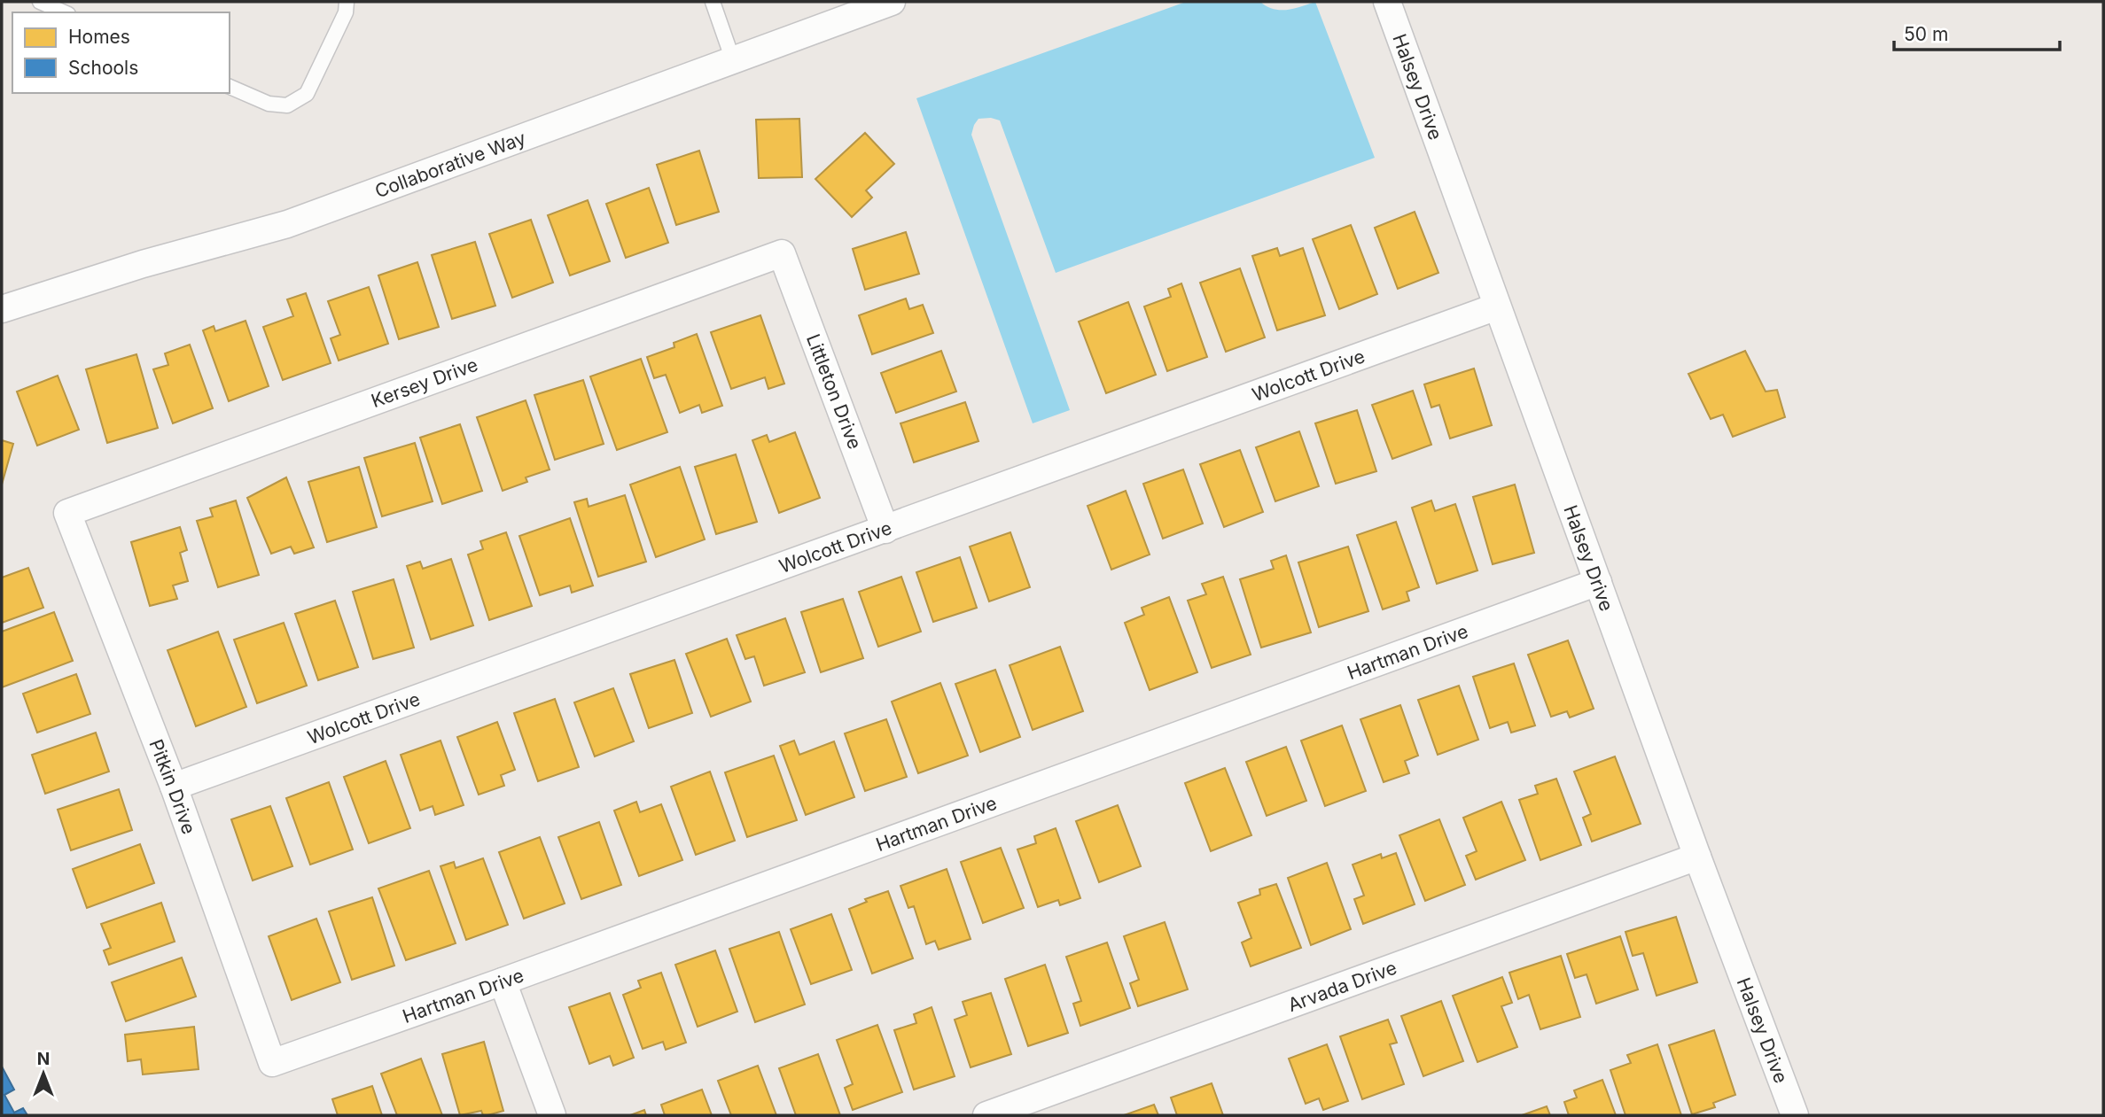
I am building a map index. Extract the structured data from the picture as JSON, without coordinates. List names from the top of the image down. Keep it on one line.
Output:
{"streets":{"street":["Halsey Drive","Collaborative Way","Wolcott Drive","Kersey Drive","Littleton Drive","Hartman Drive","Pitkin Drive","Arvada Drive"]},"crossings":[["Halsey Drive","Wolcott Drive"],["Halsey Drive","Hartman Drive"],["Halsey Drive","Arvada Drive"],["Wolcott Drive","Littleton Drive"],["Wolcott Drive","Pitkin Drive"],["Kersey Drive","Littleton Drive"],["Kersey Drive","Pitkin Drive"],["Hartman Drive","Pitkin Drive"]],"legend":["Homes","Schools"],"scale_bar":"50 m","north":"top"}
